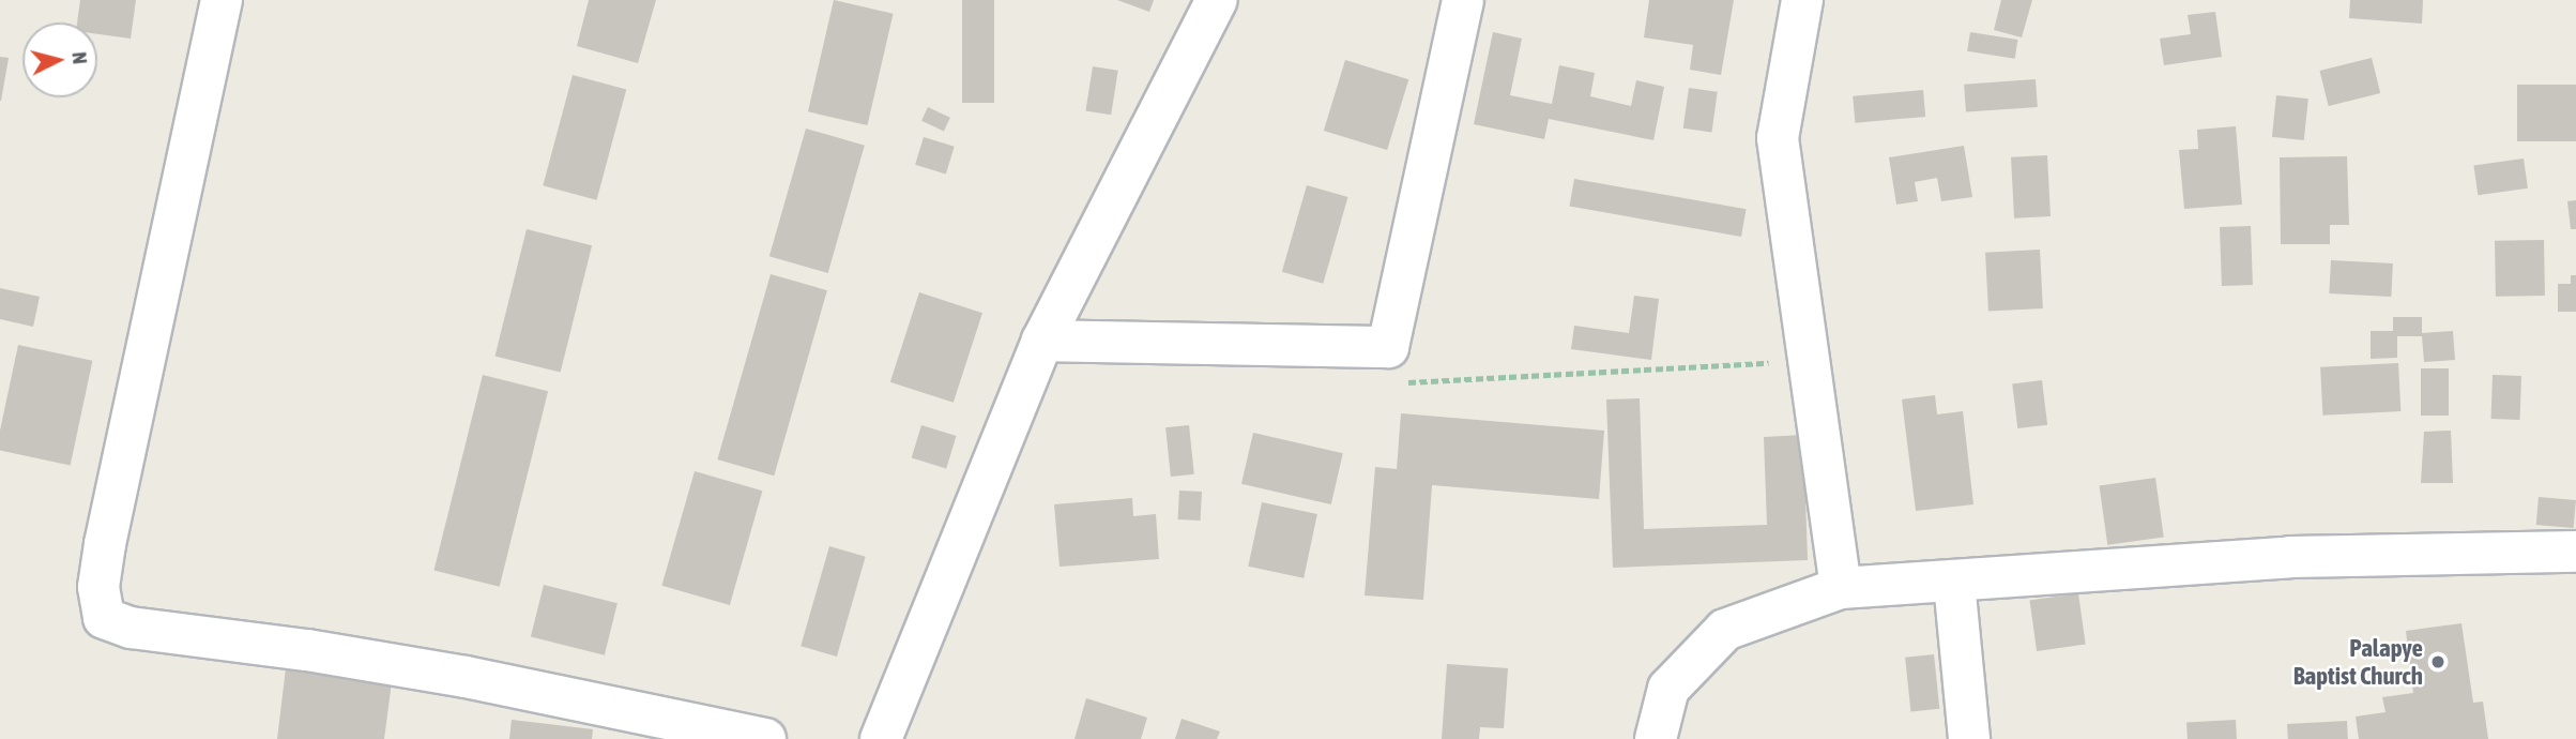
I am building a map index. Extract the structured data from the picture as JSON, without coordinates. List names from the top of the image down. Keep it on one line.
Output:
{"places":["Palapye Baptist Church"],"north":"right"}
